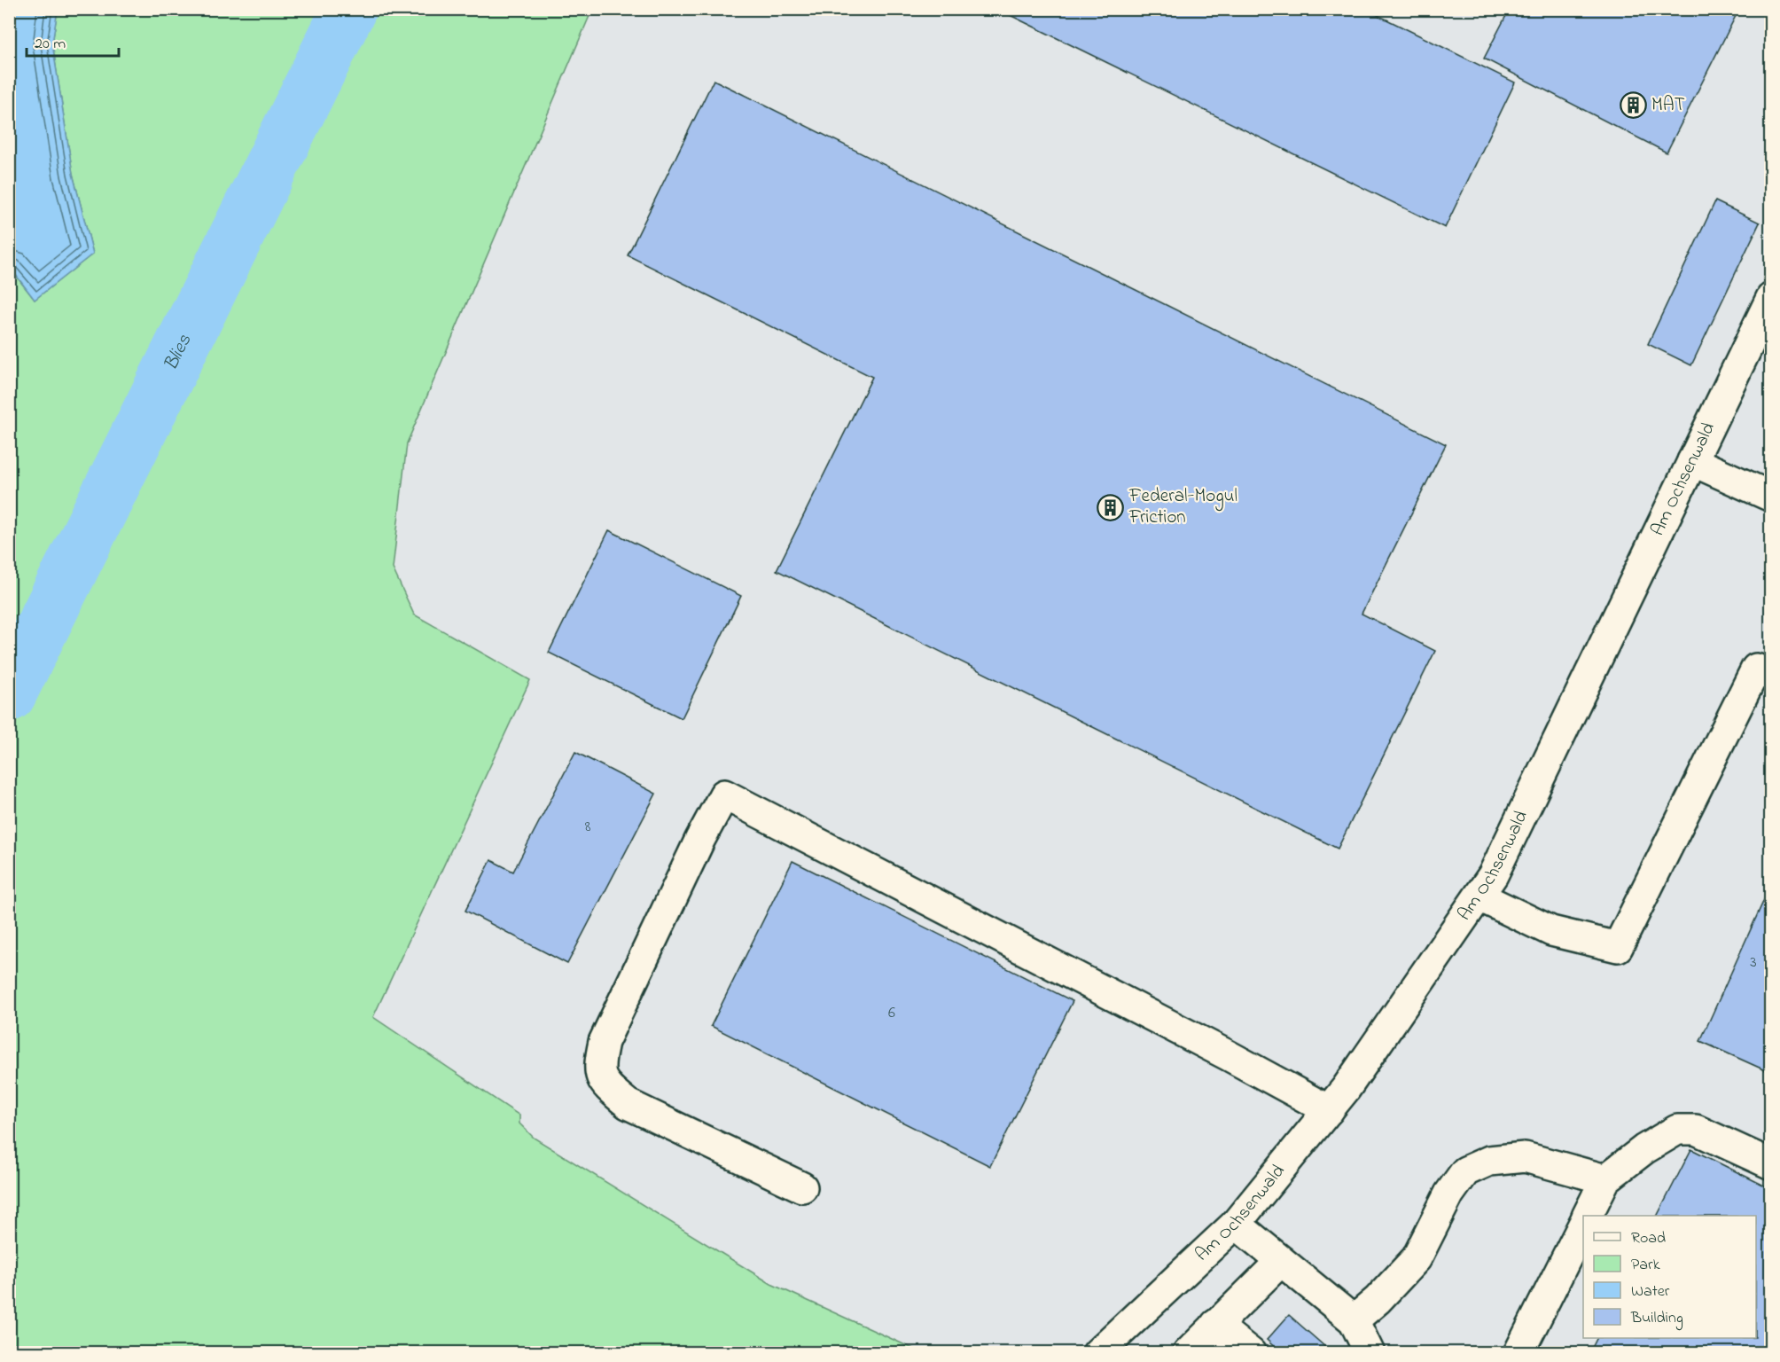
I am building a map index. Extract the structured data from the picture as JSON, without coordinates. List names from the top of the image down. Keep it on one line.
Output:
{"streets":{"street":["Am Ochsenwald"]},"water":["Blies"],"places":{"building":["MAT","Federal-Mogul Friction"]},"house_numbers":["8","3","6"],"legend":["Road","Park","Water","Building"],"scale_bar":"20 m"}
